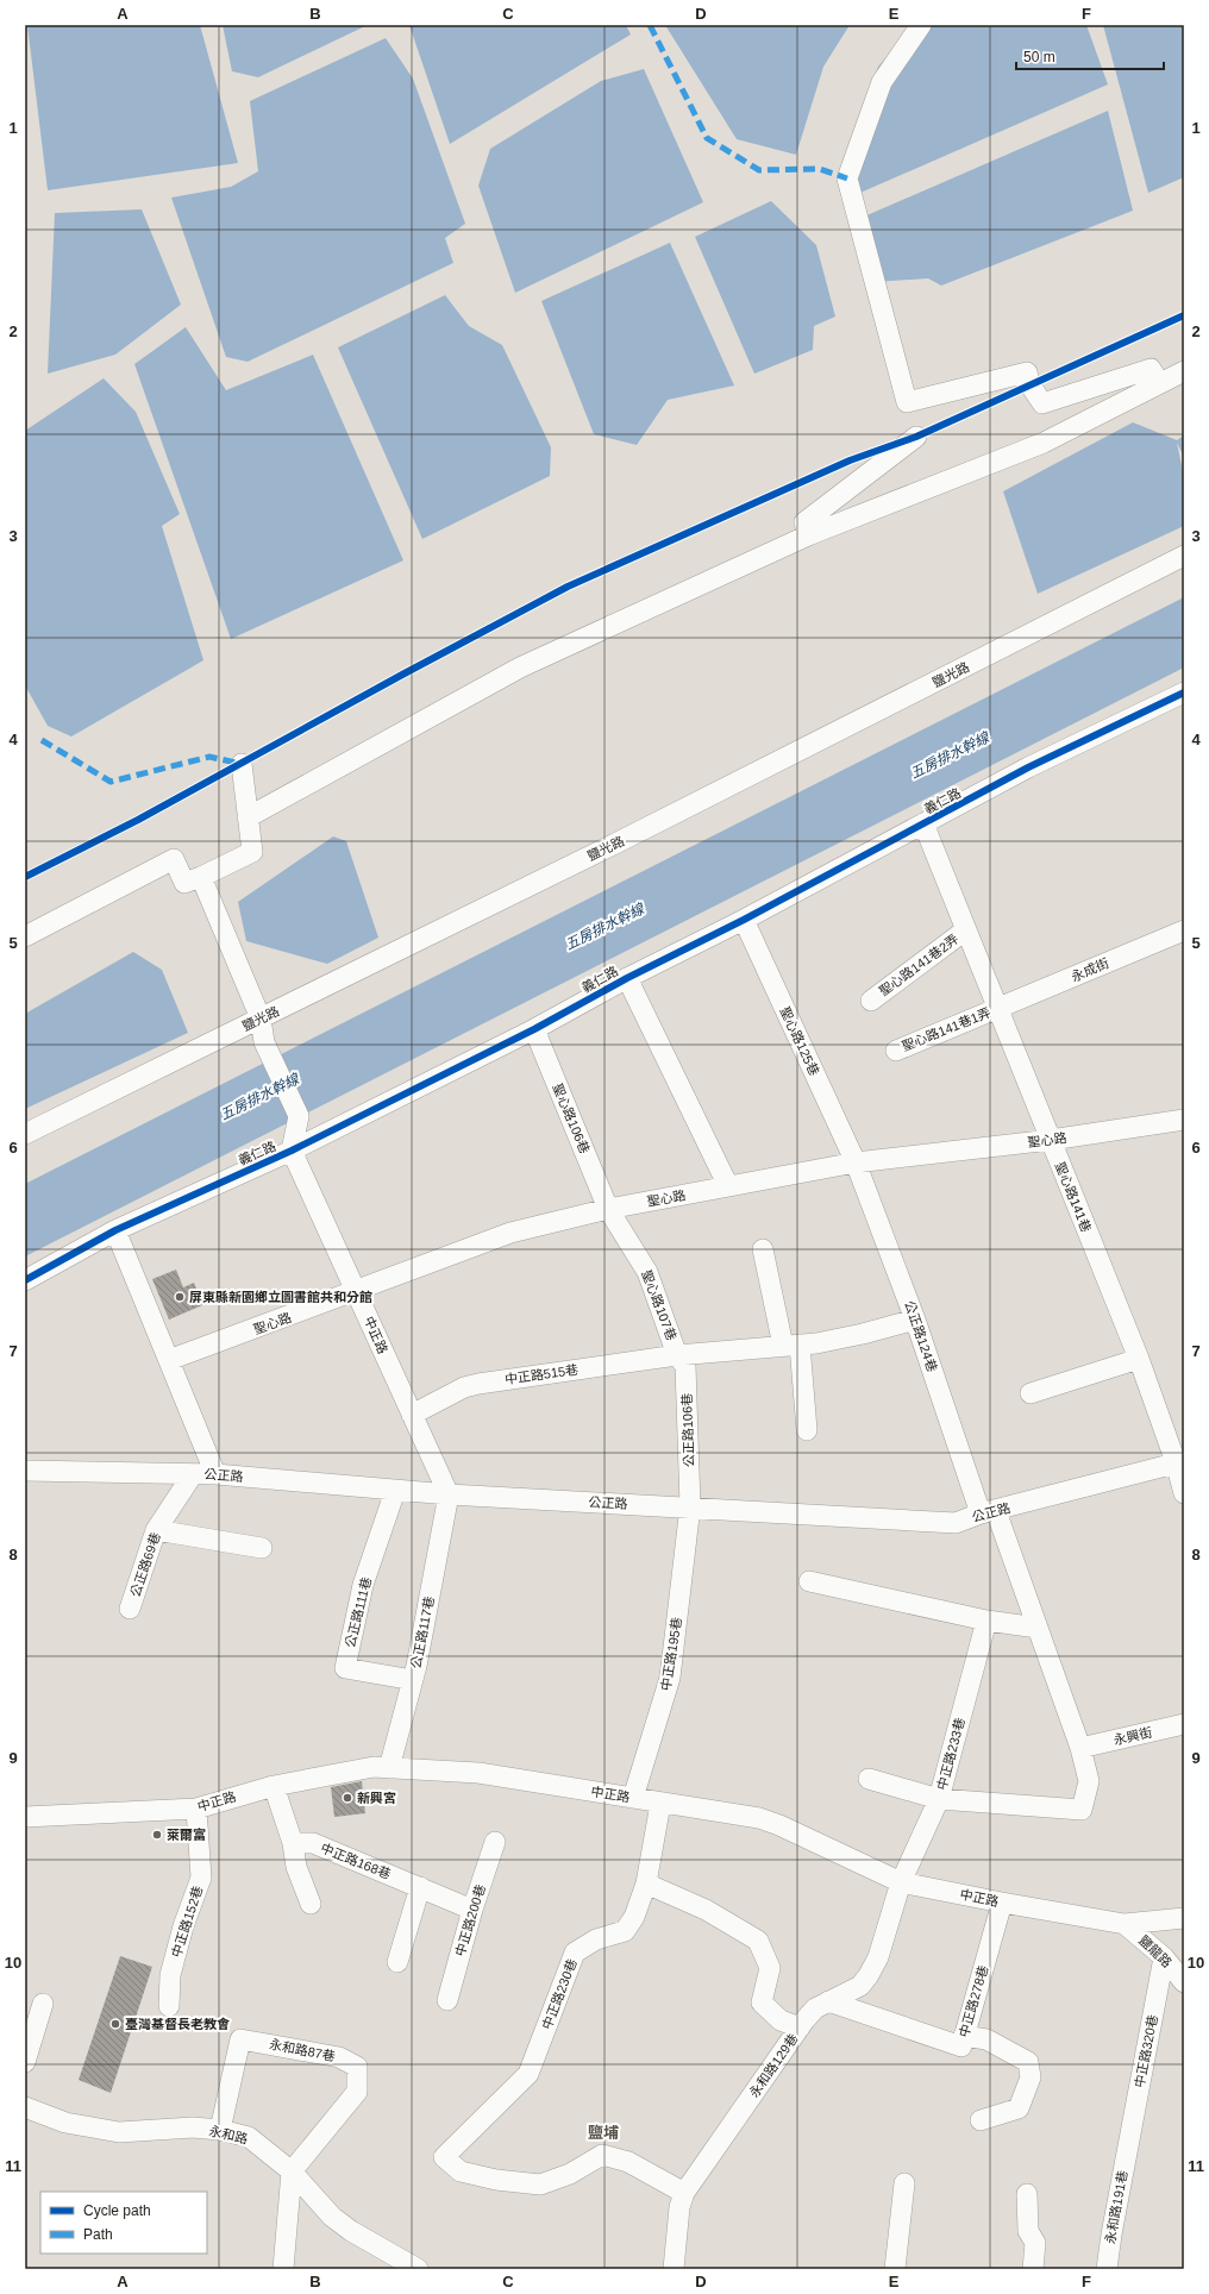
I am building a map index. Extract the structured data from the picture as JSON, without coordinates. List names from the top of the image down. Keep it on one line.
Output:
{"streets":{"street":["鹽光路","義仁路","聖心路141巷2弄","永成街","聖心路141巷1弄","聖心路125巷","聖心路106巷","聖心路","聖心路141巷","聖心路107巷","中正路","公正路124巷","中正路515巷","公正路106巷","公正路","公正路69巷","公正路111巷","公正路117巷","中正路195巷","永興街","中正路233巷","中正路168巷","中正路200巷","中正路152巷","鹽龍路","中正路230巷","中正路278巷","永和路87巷","中正路320巷","永和路129巷","永和路","永和路191巷"]},"crossings":[["義仁路","聖心路125巷"],["義仁路","聖心路106巷"],["義仁路","聖心路141巷"],["義仁路","中正路"],["聖心路141巷2弄","聖心路141巷"],["永成街","聖心路141巷1弄"],["永成街","聖心路141巷"],["聖心路141巷1弄","聖心路141巷"],["聖心路125巷","聖心路"],["聖心路125巷","公正路124巷"],["聖心路106巷","聖心路"],["聖心路106巷","聖心路107巷"],["聖心路","聖心路141巷"],["聖心路","聖心路107巷"],["聖心路","中正路"],["聖心路","公正路124巷"],["聖心路141巷","公正路"],["聖心路107巷","中正路515巷"],["聖心路107巷","公正路106巷"],["中正路","中正路515巷"],["中正路","公正路"],["中正路","公正路117巷"],["中正路","中正路195巷"],["中正路","中正路233巷"],["中正路","中正路152巷"],["中正路","鹽龍路"],["中正路","中正路230巷"],["中正路","中正路278巷"],["中正路","永和路129巷"],["公正路124巷","中正路515巷"],["公正路124巷","公正路"],["公正路124巷","永興街"],["公正路124巷","中正路233巷"],["中正路515巷","公正路106巷"],["公正路106巷","公正路"],["公正路106巷","中正路195巷"],["公正路","公正路69巷"],["公正路","公正路111巷"],["公正路","公正路117巷"],["公正路","中正路195巷"],["公正路111巷","公正路117巷"],["中正路233巷","永和路129巷"],["中正路168巷","中正路200巷"],["鹽龍路","中正路320巷"],["中正路230巷","永和路129巷"],["中正路278巷","永和路129巷"],["永和路87巷","永和路"],["中正路320巷","永和路191巷"]],"districts":["鹽埔"],"water":["五房排水幹線"],"places":["屏東縣新園鄉立圖書館共和分館","新興宮","萊爾富","臺灣基督長老教會"],"legend":["Cycle path","Path"],"scale_bar":"50 m","grid":{"columns":["A","B","C","D","E","F"],"rows":["1","2","3","4","5","6","7","8","9","10","11"]}}
